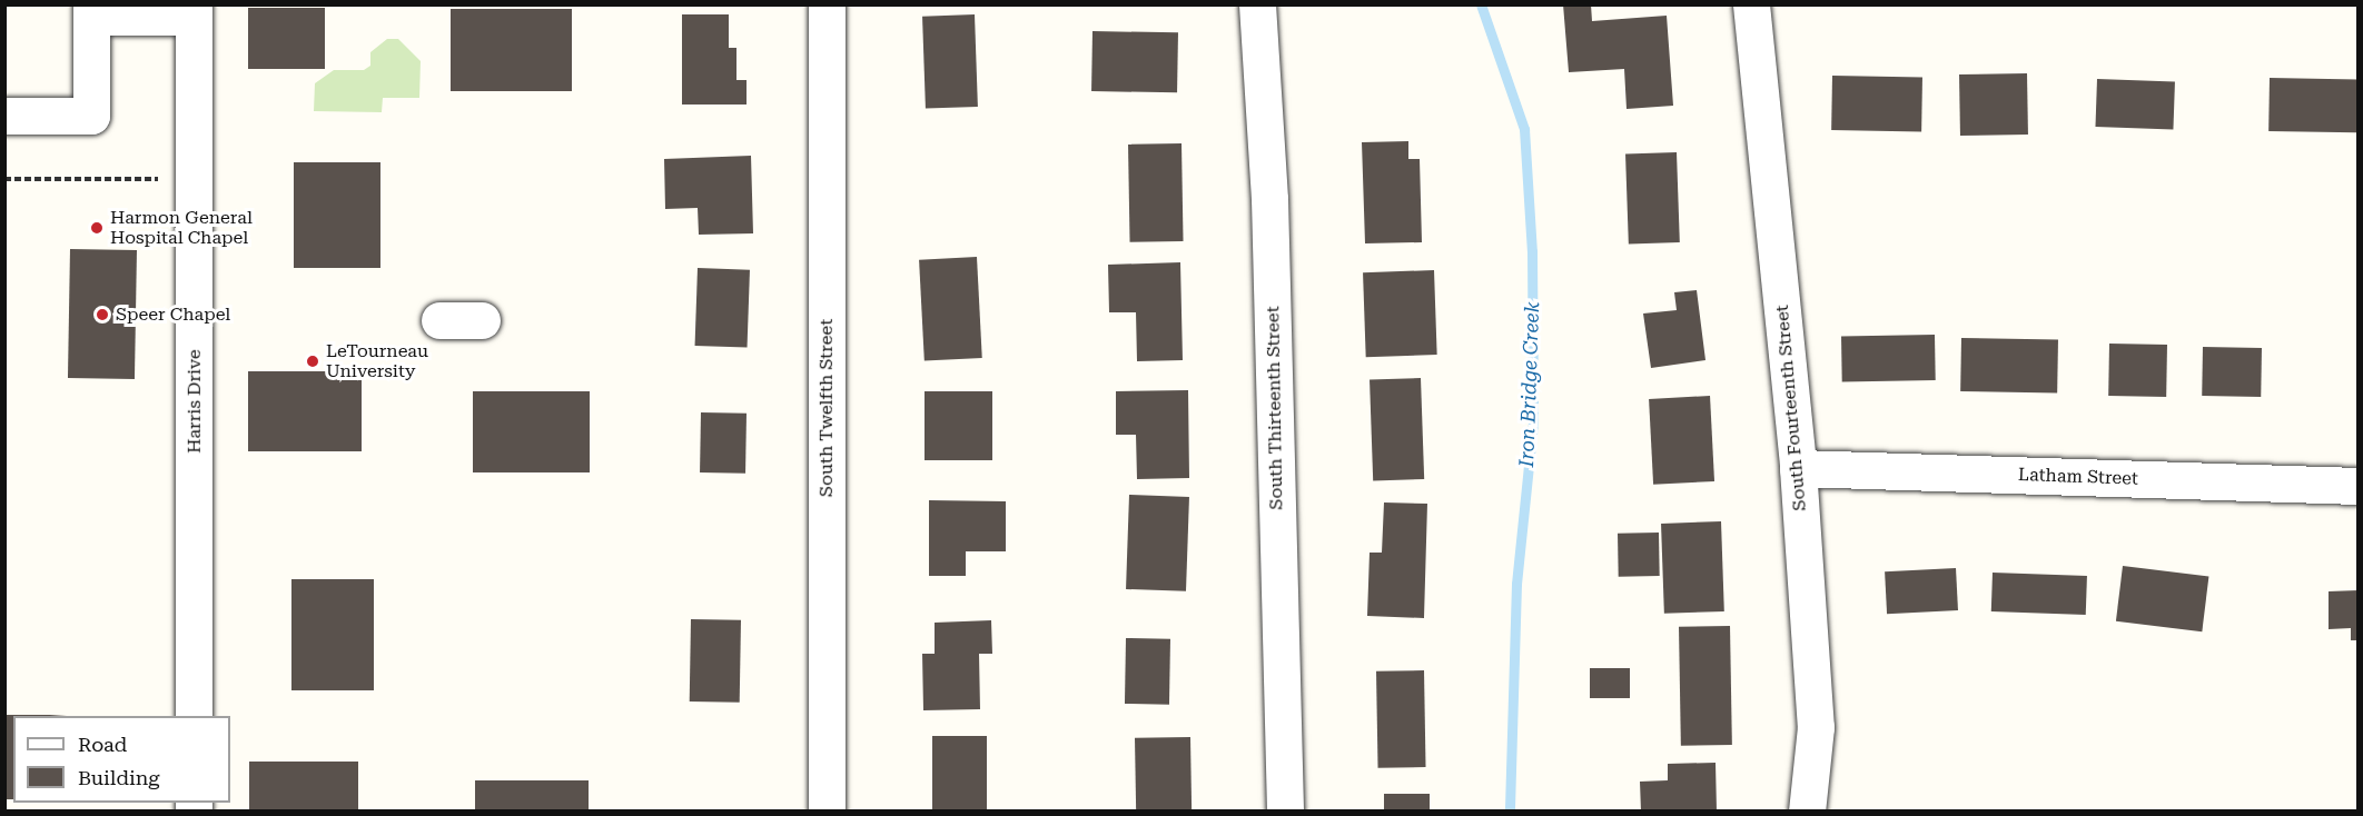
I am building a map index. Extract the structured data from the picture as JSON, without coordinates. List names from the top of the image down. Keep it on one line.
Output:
{"streets":{"street":["Harris Drive","South Twelfth Street","South Thirteenth Street","South Fourteenth Street","Latham Street"]},"crossings":[["South Fourteenth Street","Latham Street"]],"water":["Iron Bridge Creek"],"places":["Harmon General Hospital Chapel","Speer Chapel","LeTourneau University"],"legend":["Road","Building"]}
